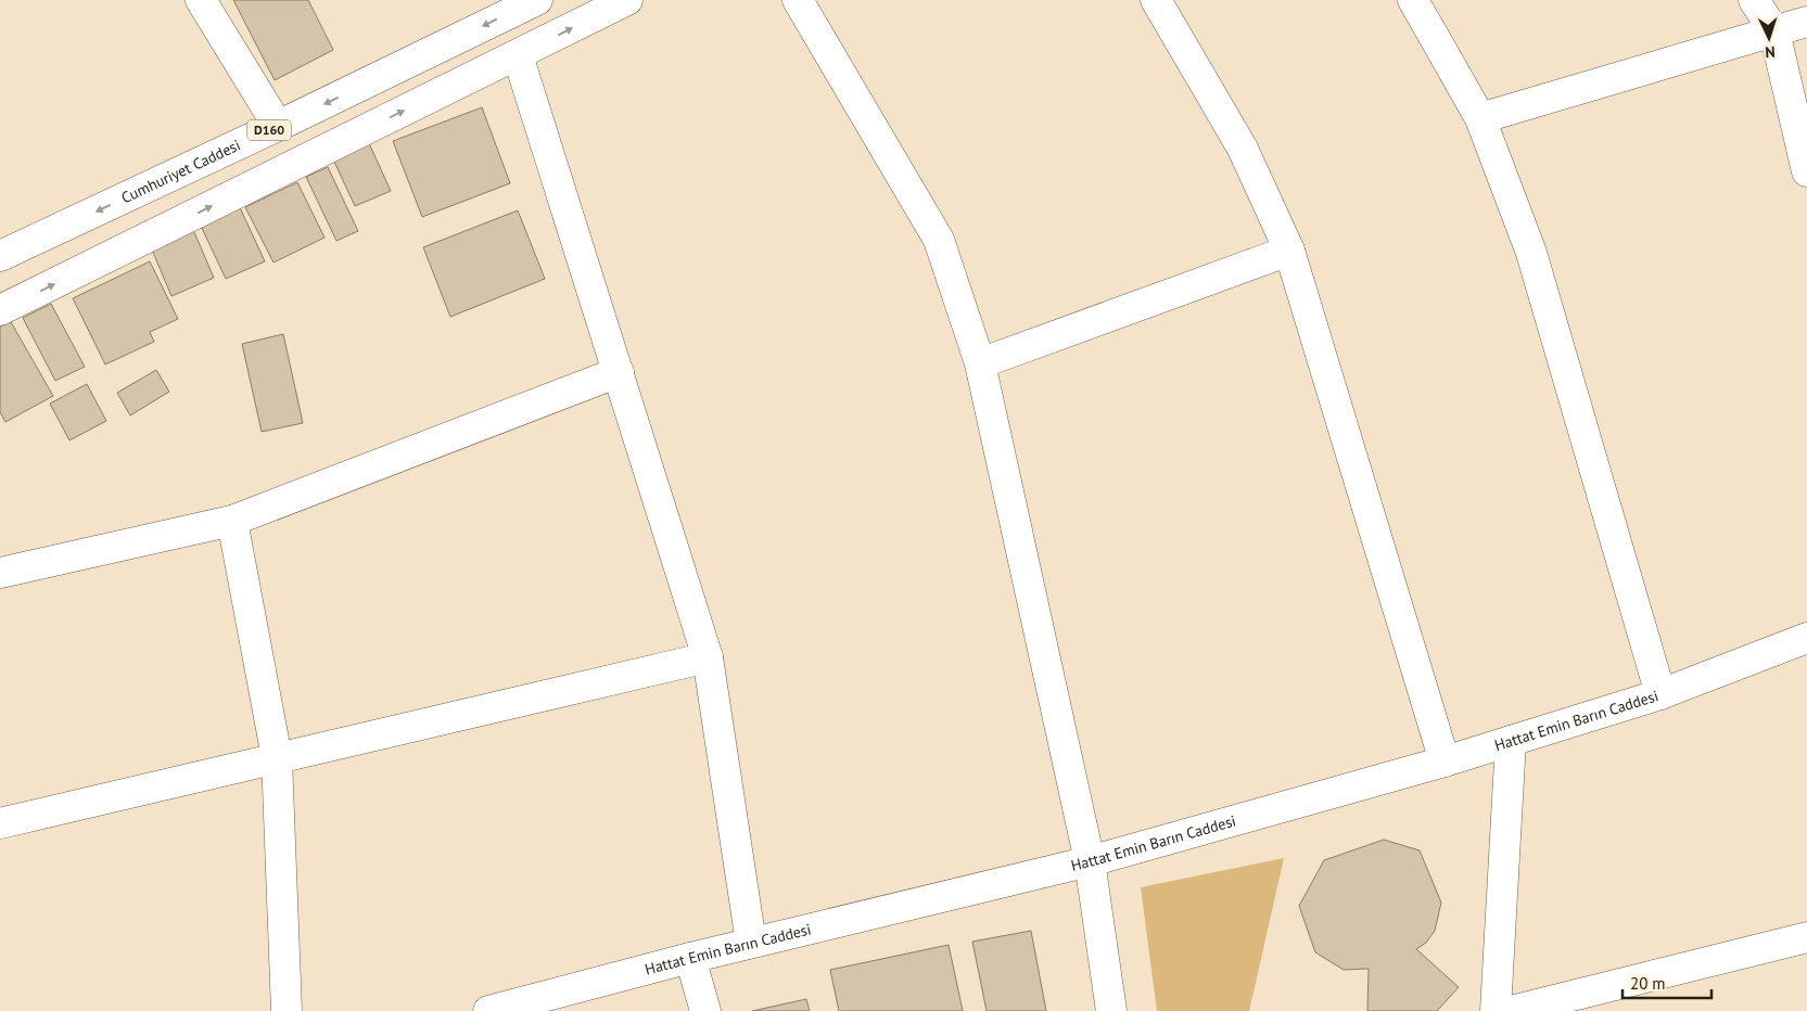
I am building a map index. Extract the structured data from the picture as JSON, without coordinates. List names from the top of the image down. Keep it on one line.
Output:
{"streets":{"street":["D160","Cumhuriyet Caddesi","Hattat Emin Barın Caddesi"]},"scale_bar":"20 m","north":"bottom"}
